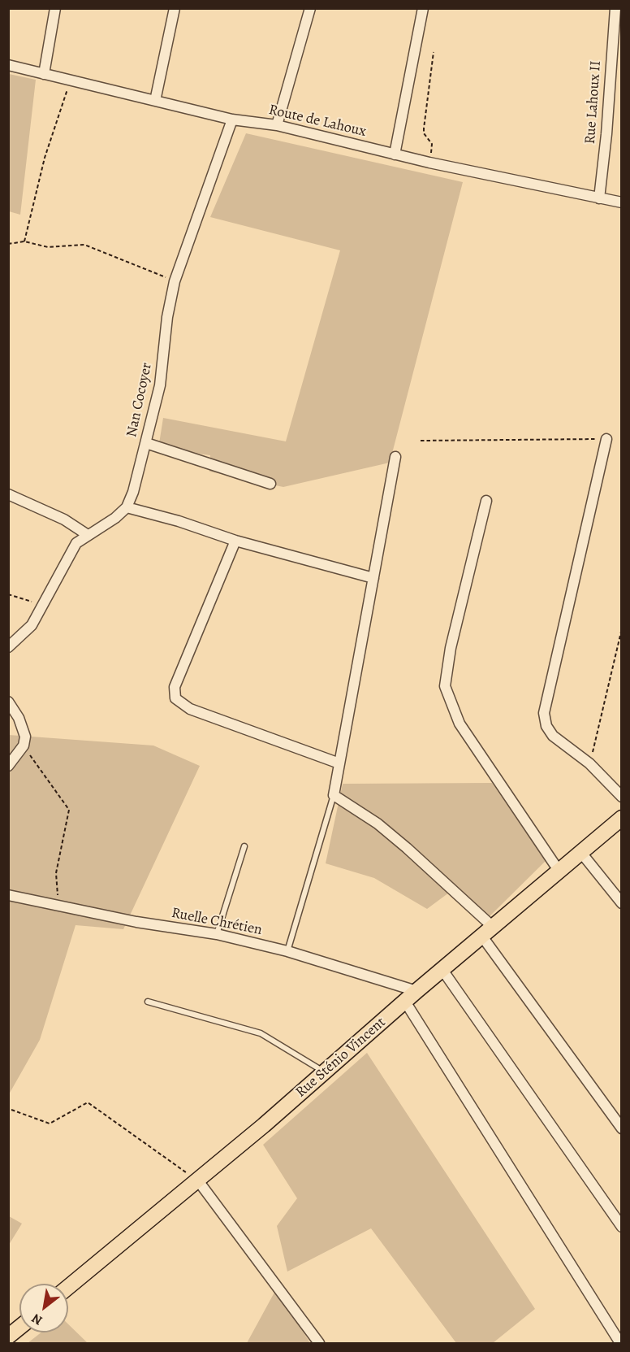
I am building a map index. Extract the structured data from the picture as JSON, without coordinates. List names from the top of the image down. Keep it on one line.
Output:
{"streets":{"main road":["Rue Sténio Vincent"],"street":["Rue Lahoux II","Route de Lahoux","Nan Cocoyer","Ruelle Chrétien"]},"crossings":[["Rue Lahoux II","Route de Lahoux"],["Route de Lahoux","Nan Cocoyer"],["Ruelle Chrétien","Rue Sténio Vincent"]],"north":"bottom left"}
